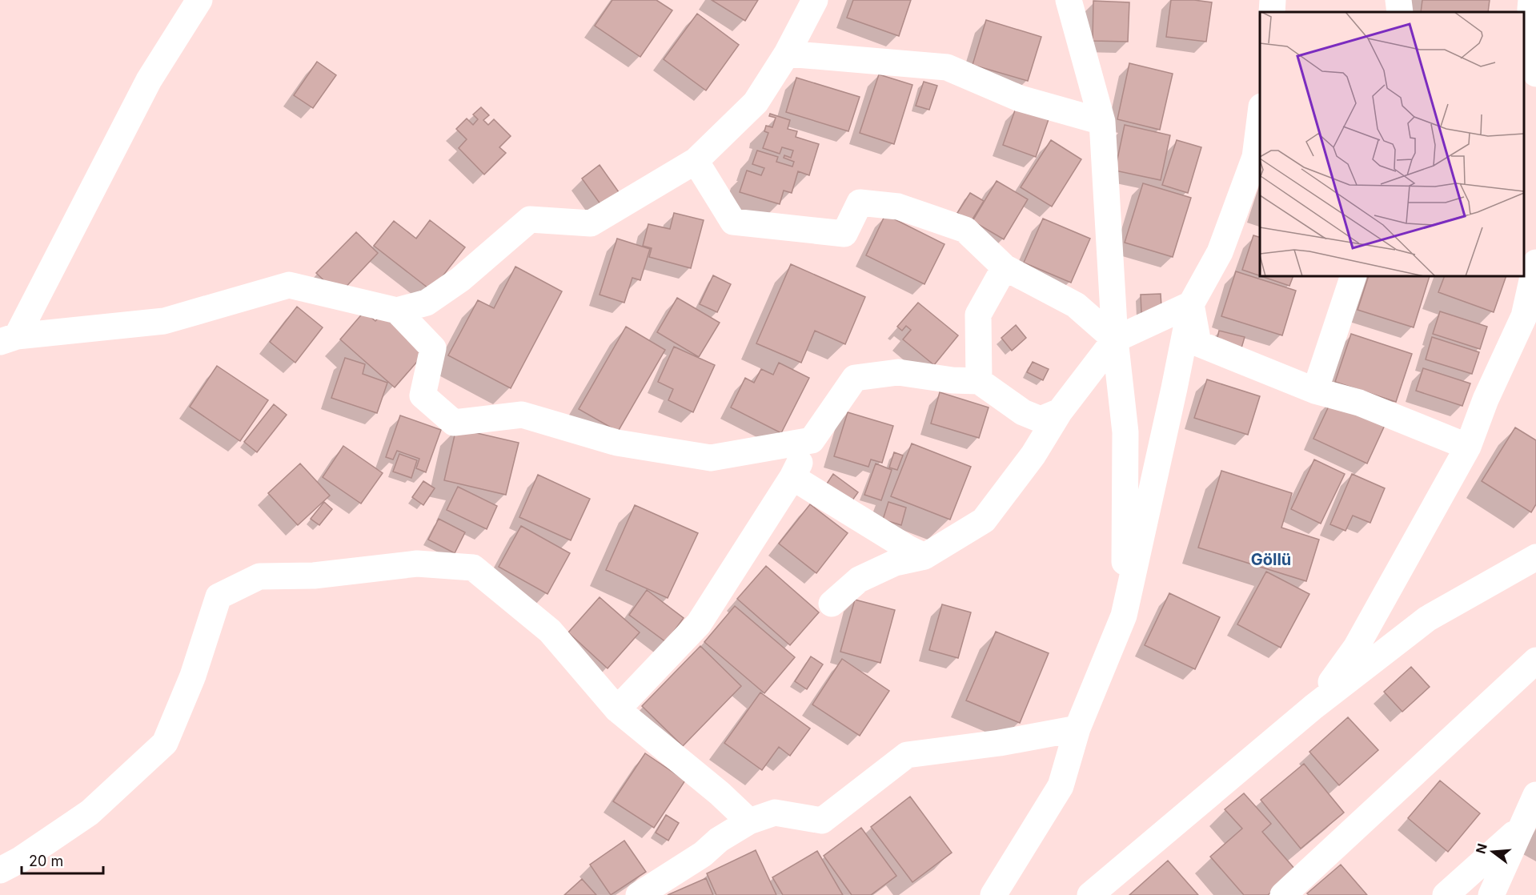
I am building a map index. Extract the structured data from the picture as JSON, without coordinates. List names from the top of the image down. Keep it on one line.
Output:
{"districts":["Göllü"],"scale_bar":"20 m","north":"left"}
